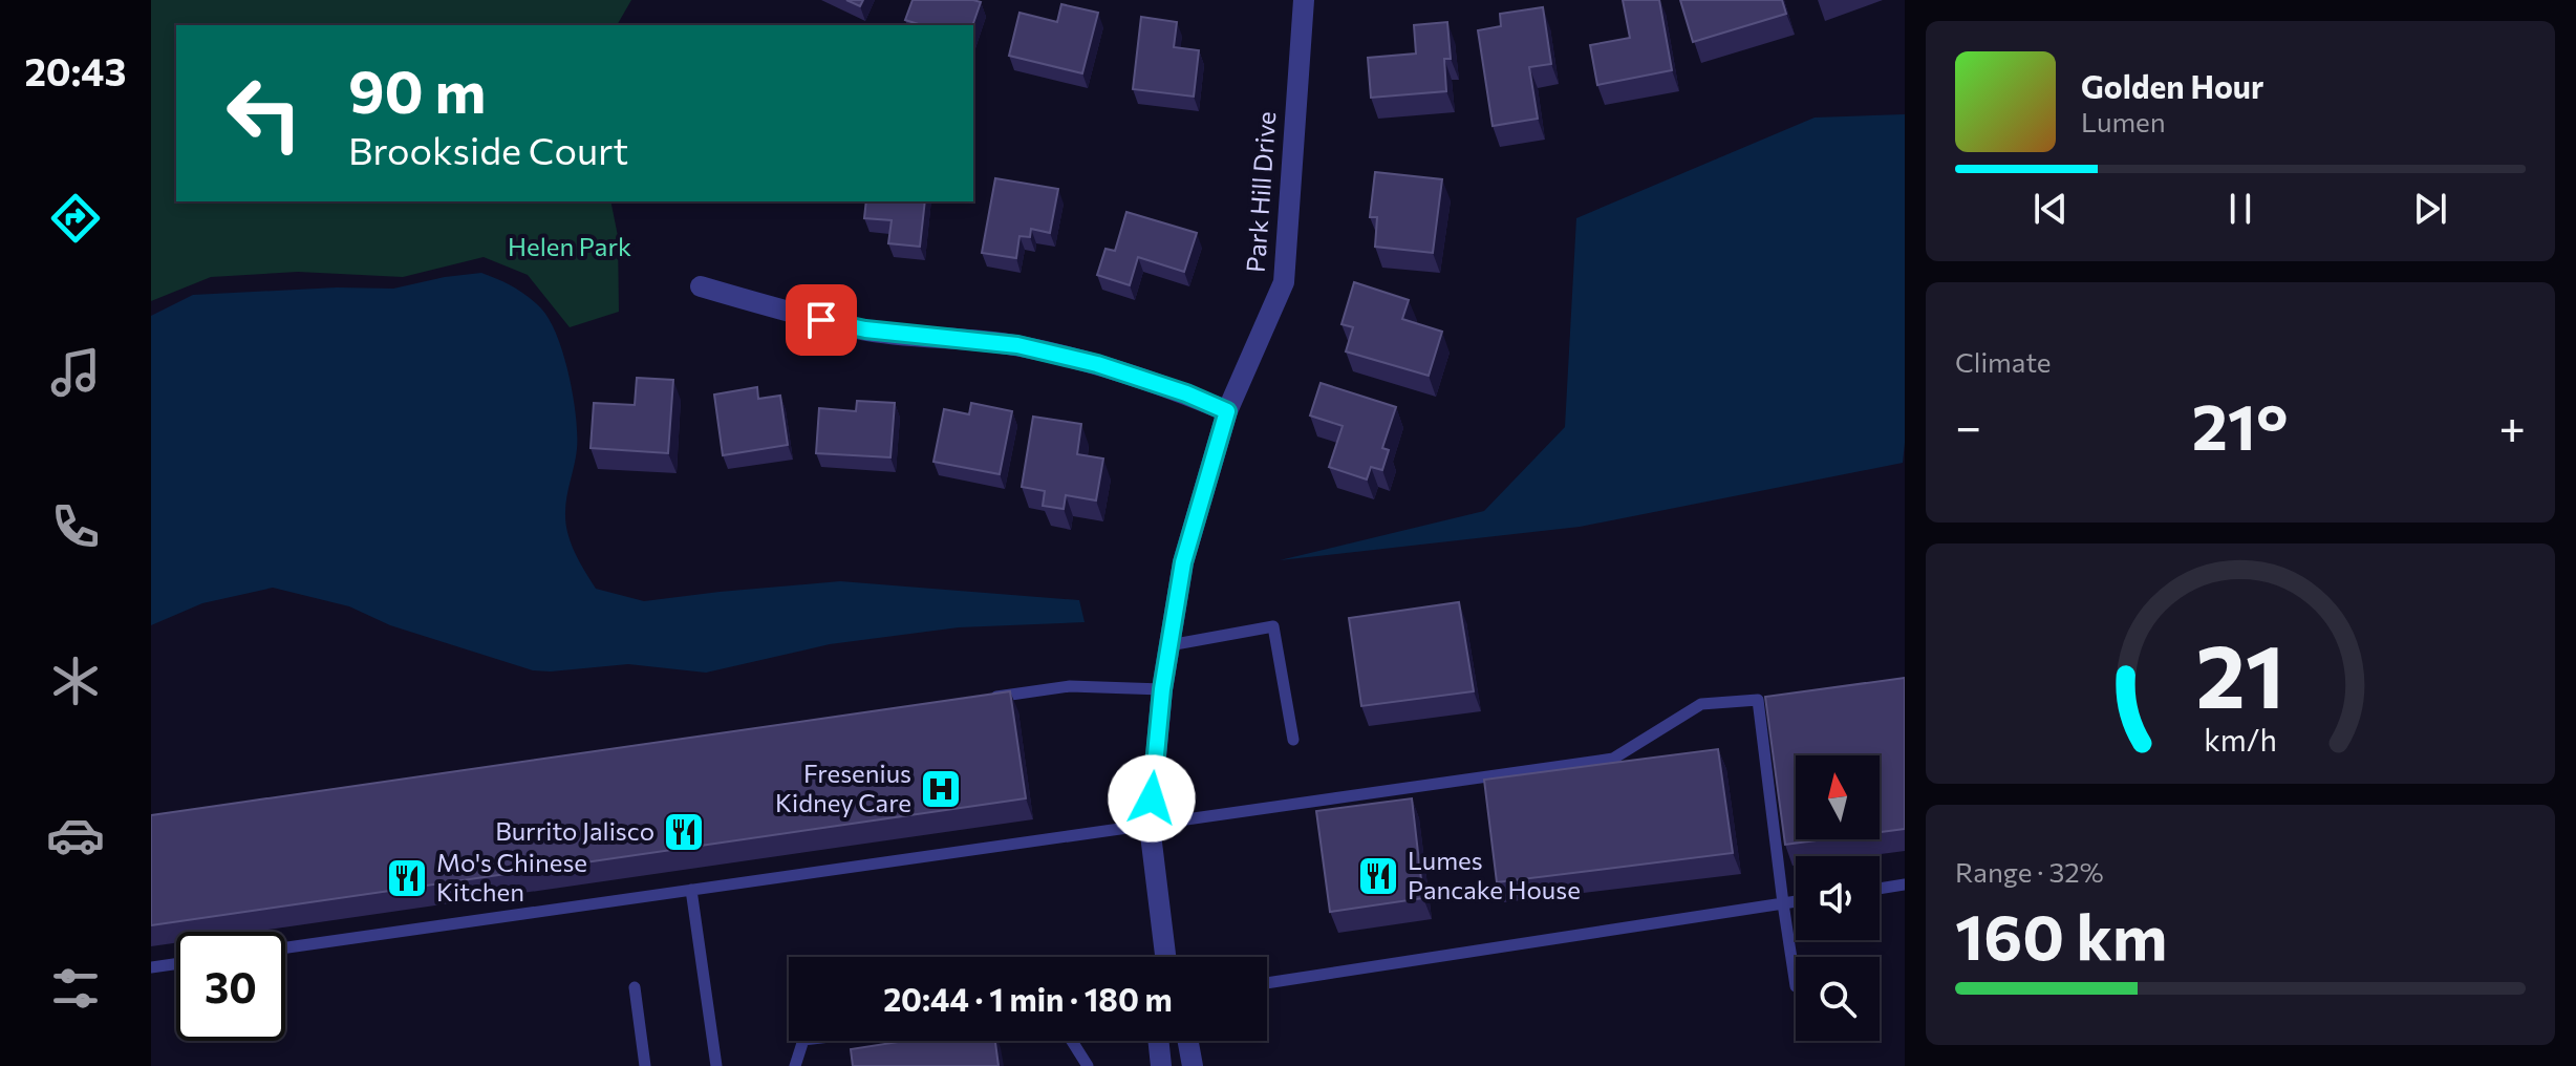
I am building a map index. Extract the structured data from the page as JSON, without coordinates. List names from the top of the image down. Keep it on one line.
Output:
{"streets":{"street":["Park Hill Drive"]},"parks":["Helen Park"],"places":{"hospital":["Fresenius Kidney Care"],"restaurant":["Burrito Jalisco","Lumes Pancake House","Mo's Chinese Kitchen"]},"north":"top","page":{"tabs":"20:43","turn":["90 m","Brookside Court"],"song":["Golden Hour","Lumen"],"tile":["Climate",["Range · 32%","160 km"]],"heat":["−","21°","+"],"limit":"30","trip":"20:44 · 1 min · 180 m","gauge":["21","km/h"]}}
